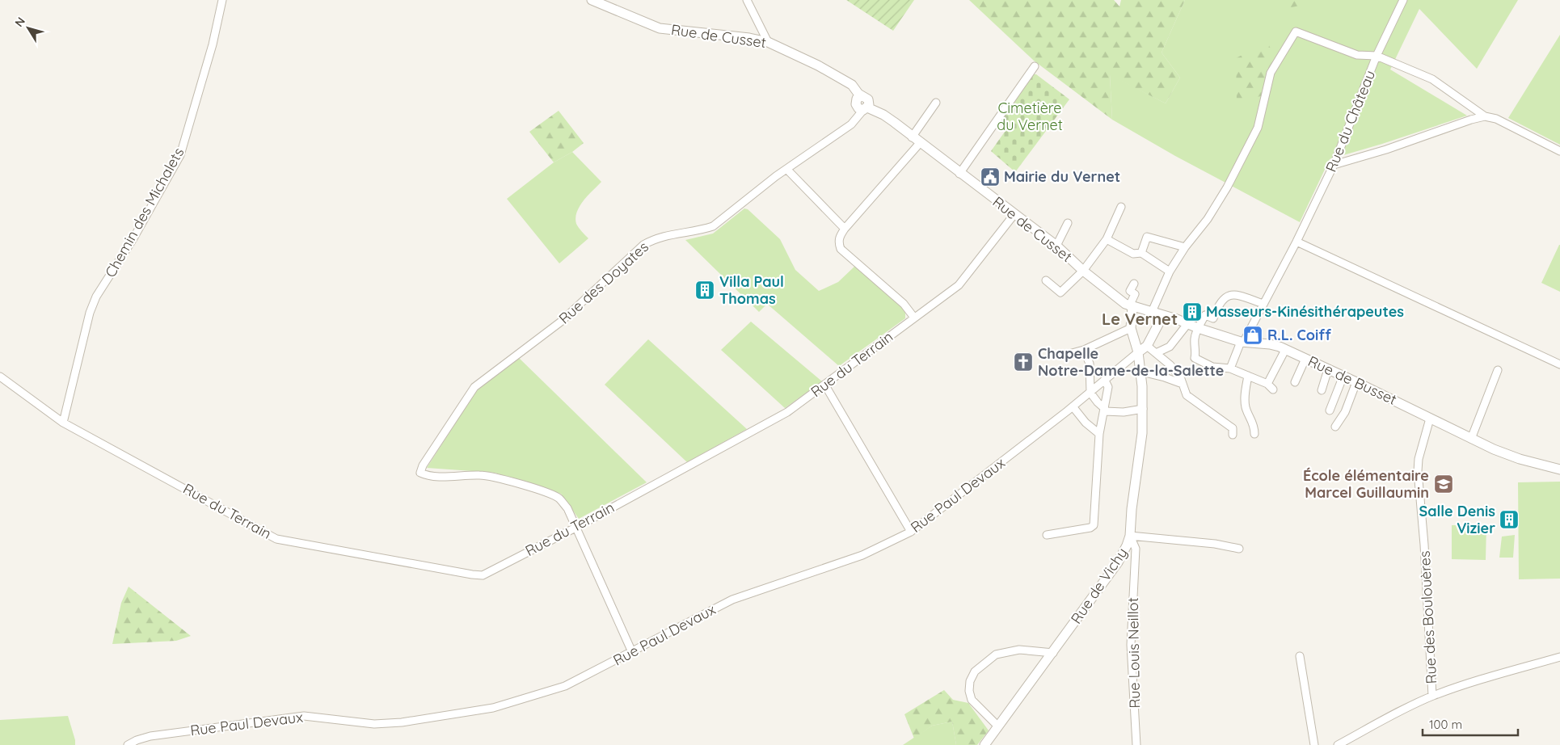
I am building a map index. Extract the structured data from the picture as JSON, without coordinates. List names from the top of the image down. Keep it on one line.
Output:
{"streets":{"street":["Rue de Cusset","Rue du Château","Chemin des Michalets","Rue des Doyates","Rue du Terrain","Rue de Busset","Rue Paul Devaux","Rue de Vichy","Rue des Boulouères","Rue Louis Neillot"]},"crossings":[["Rue de Cusset","Rue des Doyates"],["Rue de Cusset","Rue du Terrain"],["Rue de Cusset","Rue de Busset"],["Rue du Château","Rue de Busset"],["Chemin des Michalets","Rue du Terrain"],["Rue des Doyates","Rue du Terrain"],["Rue de Busset","Rue des Boulouères"],["Rue Paul Devaux","Rue de Vichy"],["Rue de Vichy","Rue Louis Neillot"]],"districts":["Le Vernet"],"parks":["Cimetière du Vernet"],"places":{"public building":["Mairie du Vernet"],"building":["Villa Paul Thomas","Masseurs-Kinésithérapeutes","Salle Denis Vizier"],"shop":["R.L. Coiff"],"church":["Chapelle Notre-Dame-de-la-Salette"],"school or university":["École élémentaire Marcel Guillaumin"]},"scale_bar":"100 m","north":"top left"}
